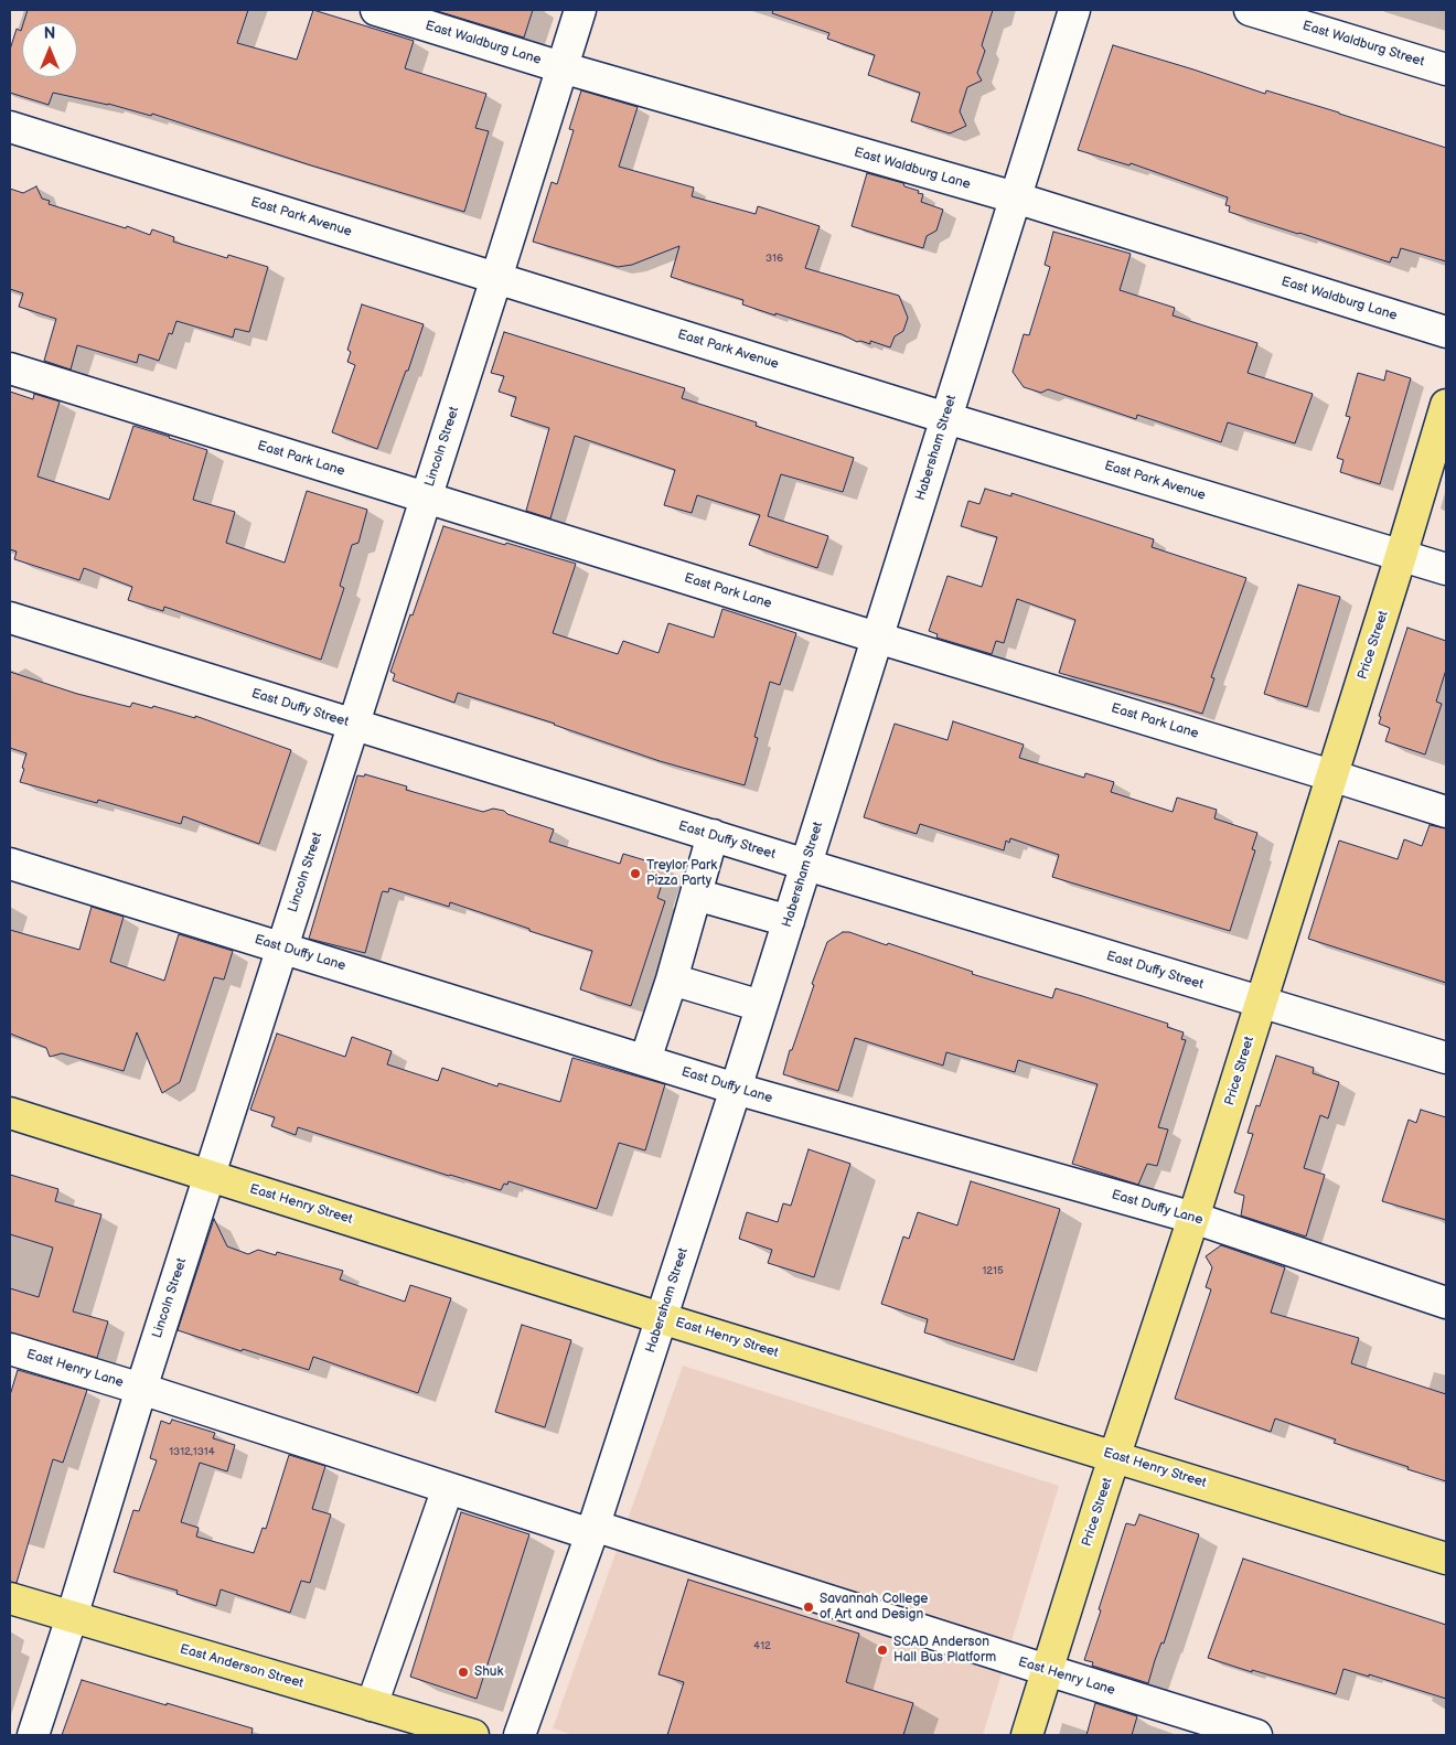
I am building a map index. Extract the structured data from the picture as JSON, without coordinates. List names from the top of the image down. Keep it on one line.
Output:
{"streets":{"main road":["Price Street","East Henry Street","East Anderson Street"],"street":["East Waldburg Lane","East Waldburg Street","East Park Avenue","Lincoln Street","Habersham Street","East Park Lane","East Duffy Street","East Duffy Lane","East Henry Lane"]},"crossings":[["East Waldburg Lane","Lincoln Street"],["East Waldburg Lane","Habersham Street"],["East Park Avenue","Lincoln Street"],["East Park Avenue","Habersham Street"],["East Park Avenue","Price Street"],["Lincoln Street","East Park Lane"],["Lincoln Street","East Duffy Street"],["Lincoln Street","East Duffy Lane"],["Lincoln Street","East Henry Street"],["Lincoln Street","East Henry Lane"],["Lincoln Street","East Anderson Street"],["Habersham Street","East Park Lane"],["Habersham Street","East Duffy Street"],["Habersham Street","East Duffy Lane"],["Habersham Street","East Henry Street"],["Habersham Street","East Henry Lane"],["East Park Lane","Price Street"],["Price Street","East Duffy Street"],["Price Street","East Duffy Lane"],["Price Street","East Henry Street"],["Price Street","East Henry Lane"]],"places":["Treylor Park Pizza Party","Savannah College of Art and Design","SCAD Anderson Hall Bus Platform","Shuk"],"house_numbers":["316","1215","1312,1314","412"],"north":"top"}
